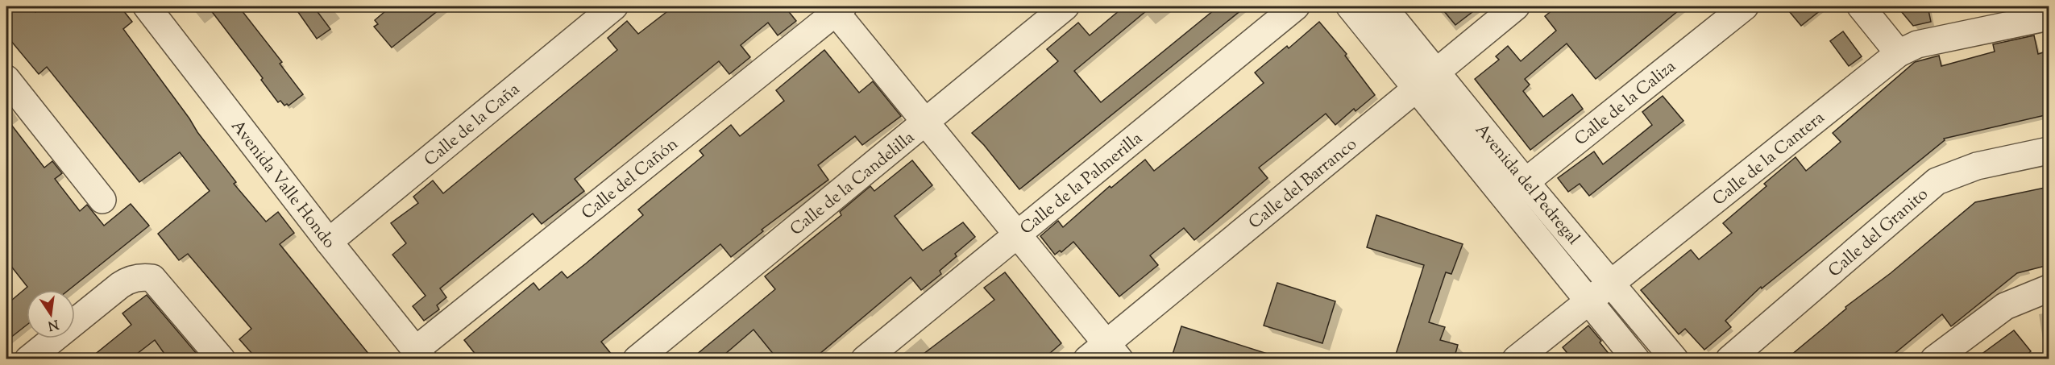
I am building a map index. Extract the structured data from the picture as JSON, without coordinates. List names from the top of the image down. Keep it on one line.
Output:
{"streets":{"street":["Calle de la Caliza","Calle de la Caña","Calle de la Cantera","Calle del Cañón","Calle de la Candelilla","Calle de la Palmerilla","Calle del Barranco","Avenida Valle Hondo","Avenida del Pedregal","Calle del Granito"]},"crossings":[["Calle de la Caliza","Avenida del Pedregal"],["Calle de la Caña","Avenida Valle Hondo"],["Calle de la Cantera","Avenida del Pedregal"],["Calle del Cañón","Avenida Valle Hondo"],["Calle del Barranco","Avenida del Pedregal"]],"north":"bottom"}
